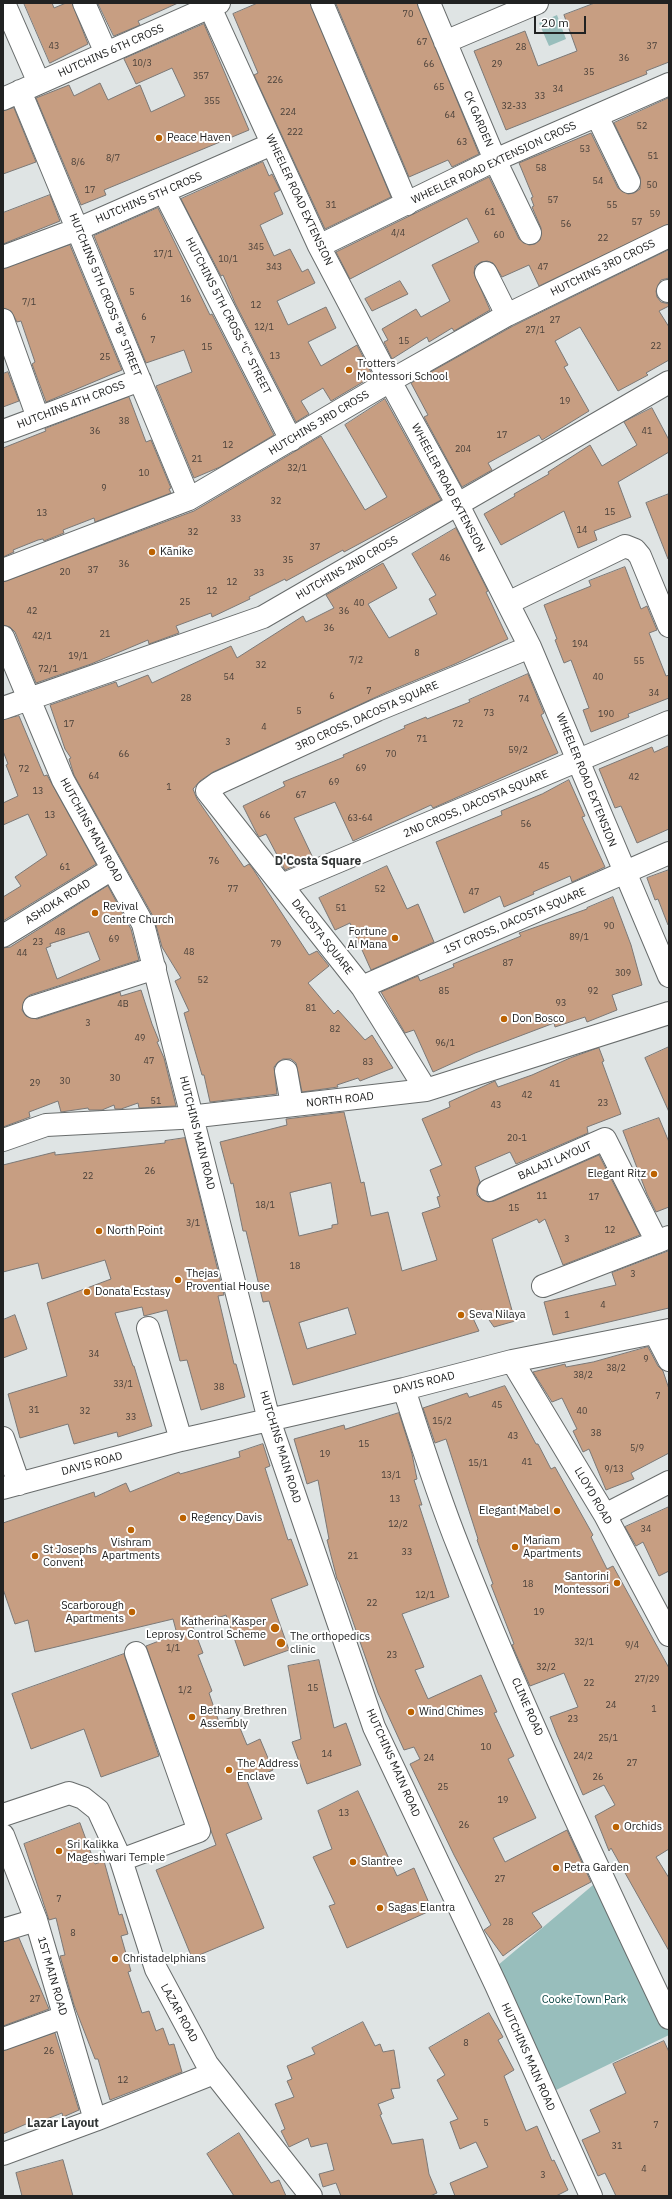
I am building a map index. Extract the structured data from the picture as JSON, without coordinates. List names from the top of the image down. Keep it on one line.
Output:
{"streets":{"street":["HUTCHINS 6TH CROSS","CK GARDEN","WHEELER ROAD EXTENSION CROSS","HUTCHINS 5TH CROSS","WHEELER ROAD EXTENSION","HUTCHINS 3RD CROSS","HUTCHINS 5TH CROSS \"B\" STREET","HUTCHINS 5TH CROSS \"C\" STREET","HUTCHINS 4TH CROSS","HUTCHINS 2ND CROSS","3RD CROSS, DACOSTA SQUARE","2ND CROSS, DACOSTA SQUARE","HUTCHINS MAIN ROAD","ASHOKA ROAD","1ST CROSS, DACOSTA SQUARE","DACOSTA SQUARE","NORTH ROAD","BALAJI LAYOUT","DAVIS ROAD","LLOYD ROAD","CLINE ROAD","1ST MAIN ROAD","LAZAR ROAD"]},"crossings":[["HUTCHINS 6TH CROSS","WHEELER ROAD EXTENSION"],["HUTCHINS 6TH CROSS","HUTCHINS 5TH CROSS \"B\" STREET"],["CK GARDEN","WHEELER ROAD EXTENSION CROSS"],["WHEELER ROAD EXTENSION CROSS","WHEELER ROAD EXTENSION"],["HUTCHINS 5TH CROSS","WHEELER ROAD EXTENSION"],["HUTCHINS 5TH CROSS","HUTCHINS 5TH CROSS \"B\" STREET"],["HUTCHINS 5TH CROSS","HUTCHINS 5TH CROSS \"C\" STREET"],["WHEELER ROAD EXTENSION","HUTCHINS 3RD CROSS"],["WHEELER ROAD EXTENSION","HUTCHINS 2ND CROSS"],["WHEELER ROAD EXTENSION","3RD CROSS, DACOSTA SQUARE"],["WHEELER ROAD EXTENSION","2ND CROSS, DACOSTA SQUARE"],["WHEELER ROAD EXTENSION","1ST CROSS, DACOSTA SQUARE"],["HUTCHINS 3RD CROSS","HUTCHINS 5TH CROSS \"B\" STREET"],["HUTCHINS 3RD CROSS","HUTCHINS 5TH CROSS \"C\" STREET"],["HUTCHINS 5TH CROSS \"B\" STREET","HUTCHINS 4TH CROSS"],["HUTCHINS 2ND CROSS","HUTCHINS MAIN ROAD"],["3RD CROSS, DACOSTA SQUARE","DACOSTA SQUARE"],["2ND CROSS, DACOSTA SQUARE","DACOSTA SQUARE"],["HUTCHINS MAIN ROAD","ASHOKA ROAD"],["HUTCHINS MAIN ROAD","NORTH ROAD"],["HUTCHINS MAIN ROAD","DAVIS ROAD"],["1ST CROSS, DACOSTA SQUARE","DACOSTA SQUARE"],["DACOSTA SQUARE","NORTH ROAD"],["DAVIS ROAD","LLOYD ROAD"],["DAVIS ROAD","CLINE ROAD"]],"districts":["D'Costa Square","Lazar Layout"],"parks":["Cooke Town Park"],"places":["Peace Haven","Trotters Montessori School","Kānike","Revival Centre Church","Fortune Al Mana","Don Bosco","Elegant Ritz","North Point","Thejas Provential House","Donata Ecstasy","Seva Nilaya","Elegant Mabel","Regency Davis","Vishram Apartments","Mariam Apartments","St Josephs Convent","Santorini Montessori","Scarborough Apartments","Katherina Kasper Leprosy Control Scheme","The orthopedics clinic","Wind Chimes","Bethany Brethren Assembly","The Address Enclave","Orchids","Sri Kalikka Mageshwari Temple","Slantree","Petra Garden","Sagas Elantra","Christadelphians"],"house_numbers":["70","67","43","37","28","36","10/3","66","29","35","357","226","65","34","33","355","32-33","224","64","52","222","63","53","51","8/7","8/6","58","54","50","17","57","31","55","61","59","57","56","4/4","60","22","345","17/1","10/1","343","47","5","16","7/1","12","6","27","12/1","27/1","7","15","22","15","13","25","19","38","36","41","17","12","204","21","32/1","10","9","32","15","13","33","14","32","37","46","35","36","37","20","33","12","12","25","40","42","36","36","21","42/1","194","8","19/1","7/2","55","32","72/1","54","40","7","34","6","28","74","5","73","190","17","72","4","71","3","59/2","66","70","69","72","64","42","69","1","13","67","13","66","63-64","56","76","45","61","77","52","47","51","90","48","89/1","69","23","79","48","44","87","309","52","85","92","93","4B","81","3","82","49","96/1","47","83","30","30","29","41","42","51","23","43","20-1","26","22","11","17","18/1","15","3/1","12","3","18","3","4","1","34","9","38/2","38/2","33/1","38","7","45","31","32","40","33","15/2","38","43","15","5/9","19","41","15/1","9/13","13/1","13","12/2","34","33","21","18","12/1","22","19","32/1","9/4","1/1","23","32/2","27/29","22","15","1/2","24","1","23","25/1","10","14","24/2","24","27","26","25","19","13","26","27","7","28","8","27","8","26","12","5","7","31","4","3"],"scale_bar":"20 m"}
